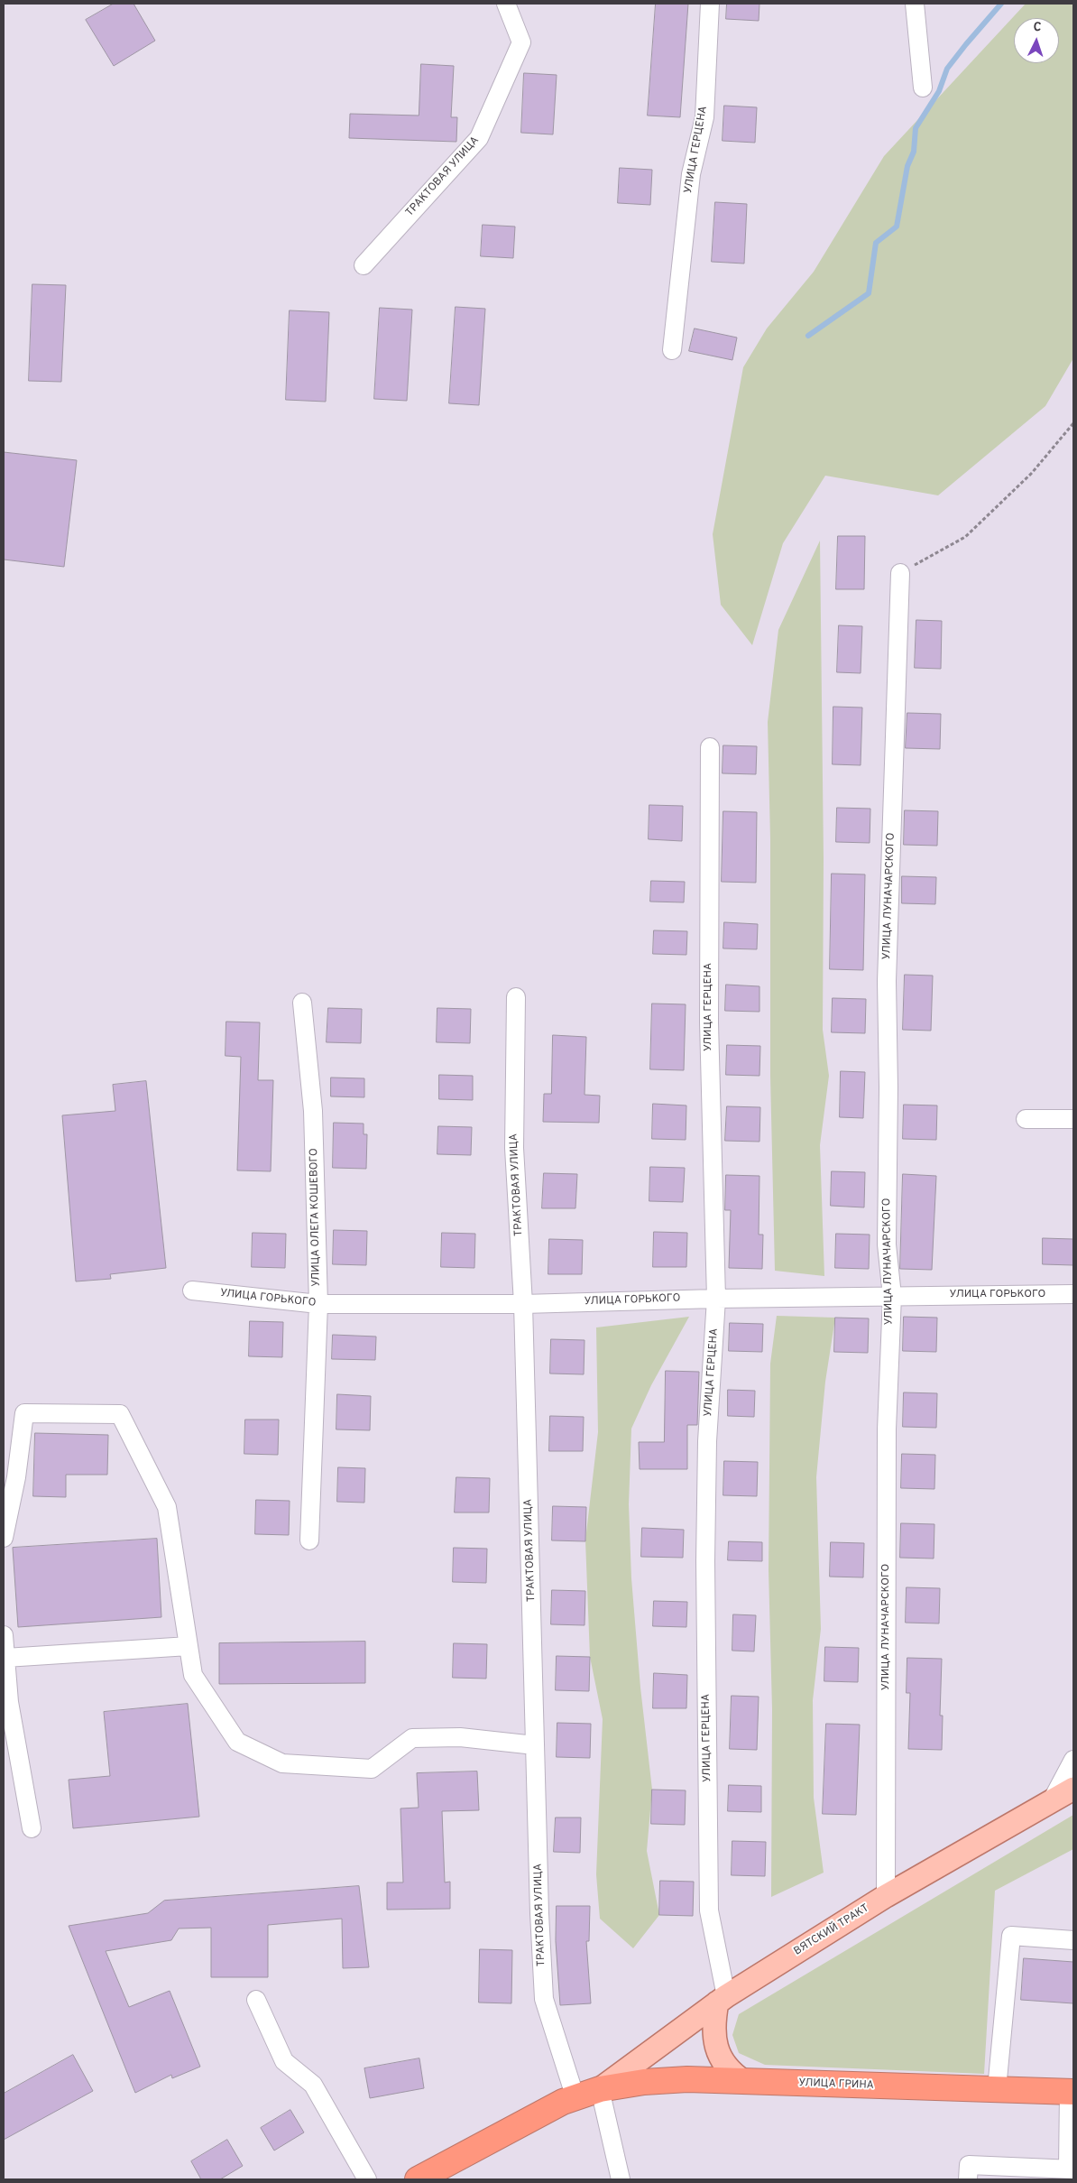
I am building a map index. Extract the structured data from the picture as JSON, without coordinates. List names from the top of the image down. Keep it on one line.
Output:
{"streets":{"highway":["УЛИЦА ГРИНА"],"main road":["ВЯТСКИЙ ТРАКТ"],"street":["УЛИЦА ГЕРЦЕНА","ТРАКТОВАЯ УЛИЦА","УЛИЦА ЛУНАЧАРСКОГО","УЛИЦА ОЛЕГА КОШЕВОГО","УЛИЦА ГОРЬКОГО"]},"crossings":[["УЛИЦА ГЕРЦЕНА","УЛИЦА ГОРЬКОГО"],["УЛИЦА ГЕРЦЕНА","ВЯТСКИЙ ТРАКТ"],["ТРАКТОВАЯ УЛИЦА","УЛИЦА ГОРЬКОГО"],["УЛИЦА ЛУНАЧАРСКОГО","УЛИЦА ГОРЬКОГО"],["УЛИЦА ЛУНАЧАРСКОГО","ВЯТСКИЙ ТРАКТ"],["УЛИЦА ОЛЕГА КОШЕВОГО","УЛИЦА ГОРЬКОГО"],["ВЯТСКИЙ ТРАКТ","УЛИЦА ГРИНА"]],"north":"top"}
